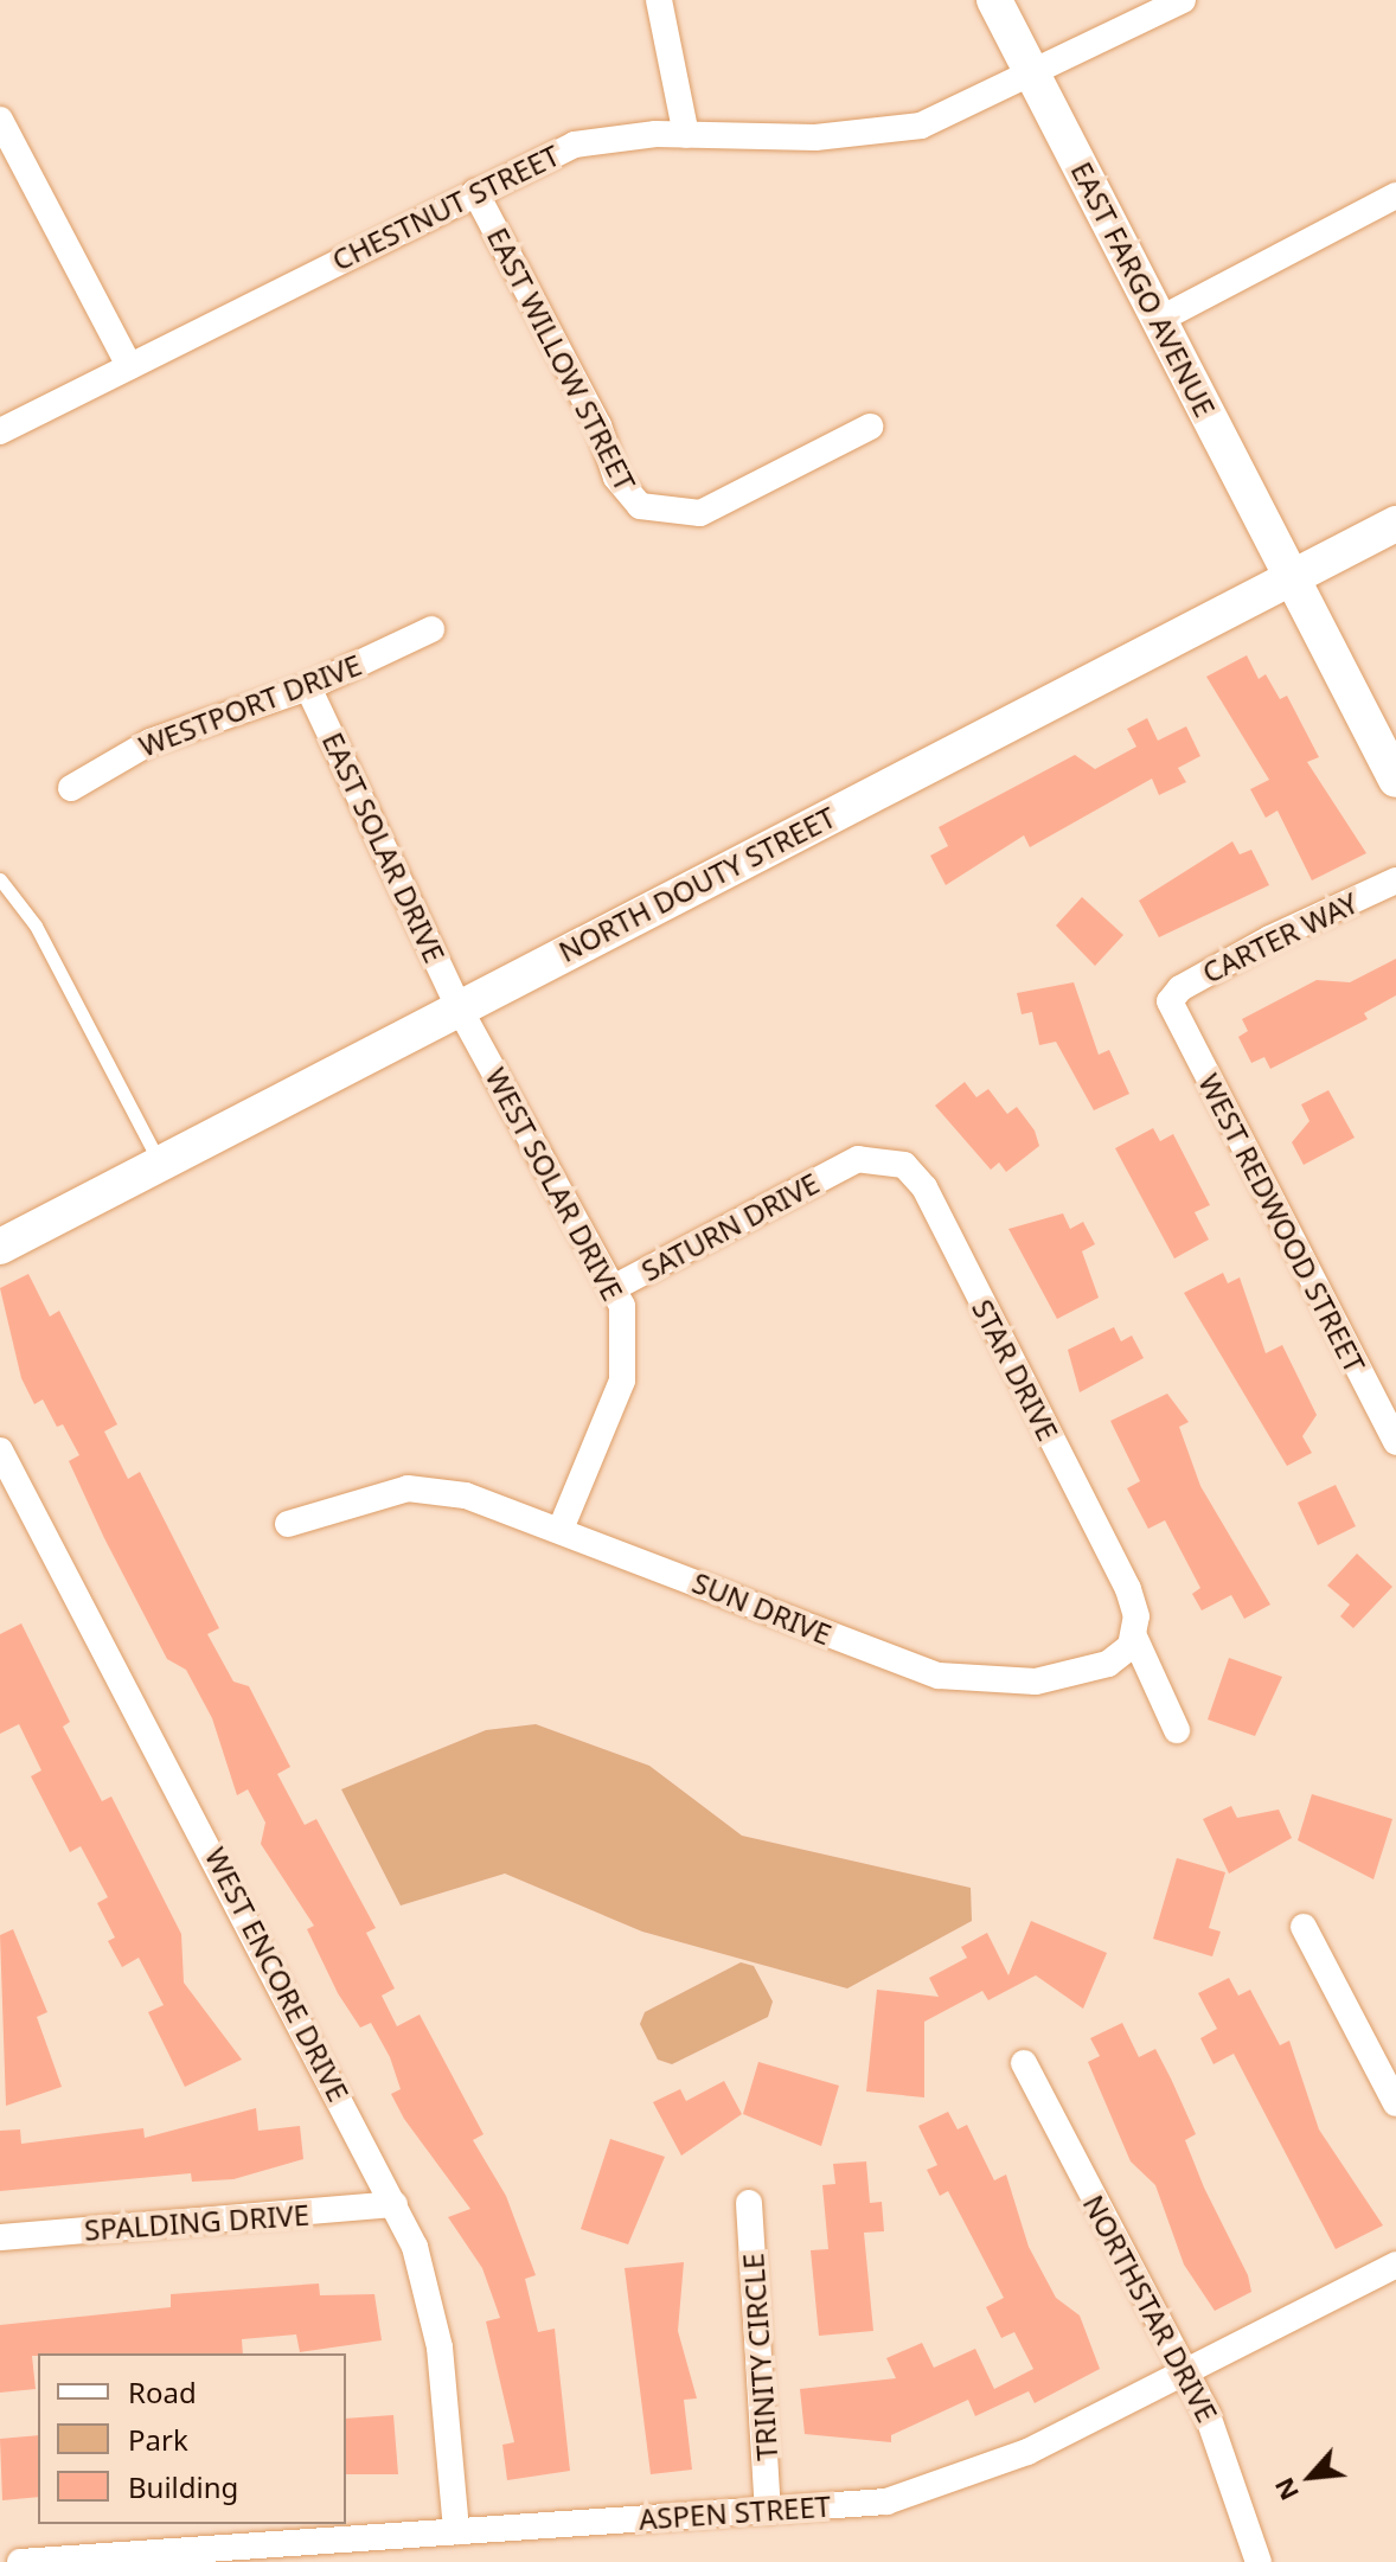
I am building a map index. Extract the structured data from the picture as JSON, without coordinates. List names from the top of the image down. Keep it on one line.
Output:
{"streets":{"street":["CHESTNUT STREET","EAST FARGO AVENUE","EAST WILLOW STREET","WESTPORT DRIVE","EAST SOLAR DRIVE","NORTH DOUTY STREET","CARTER WAY","WEST SOLAR DRIVE","WEST REDWOOD STREET","SATURN DRIVE","STAR DRIVE","SUN DRIVE","WEST ENCORE DRIVE","SPALDING DRIVE","NORTHSTAR DRIVE","TRINITY CIRCLE","ASPEN STREET"]},"crossings":[["CHESTNUT STREET","EAST FARGO AVENUE"],["CHESTNUT STREET","EAST WILLOW STREET"],["EAST FARGO AVENUE","NORTH DOUTY STREET"],["WESTPORT DRIVE","EAST SOLAR DRIVE"],["EAST SOLAR DRIVE","NORTH DOUTY STREET"],["EAST SOLAR DRIVE","WEST SOLAR DRIVE"],["NORTH DOUTY STREET","WEST SOLAR DRIVE"],["CARTER WAY","WEST REDWOOD STREET"],["WEST SOLAR DRIVE","SATURN DRIVE"],["WEST SOLAR DRIVE","SUN DRIVE"],["SATURN DRIVE","STAR DRIVE"],["STAR DRIVE","SUN DRIVE"],["WEST ENCORE DRIVE","SPALDING DRIVE"],["WEST ENCORE DRIVE","ASPEN STREET"],["NORTHSTAR DRIVE","ASPEN STREET"],["TRINITY CIRCLE","ASPEN STREET"]],"legend":["Road","Park","Building"],"north":"bottom left"}
